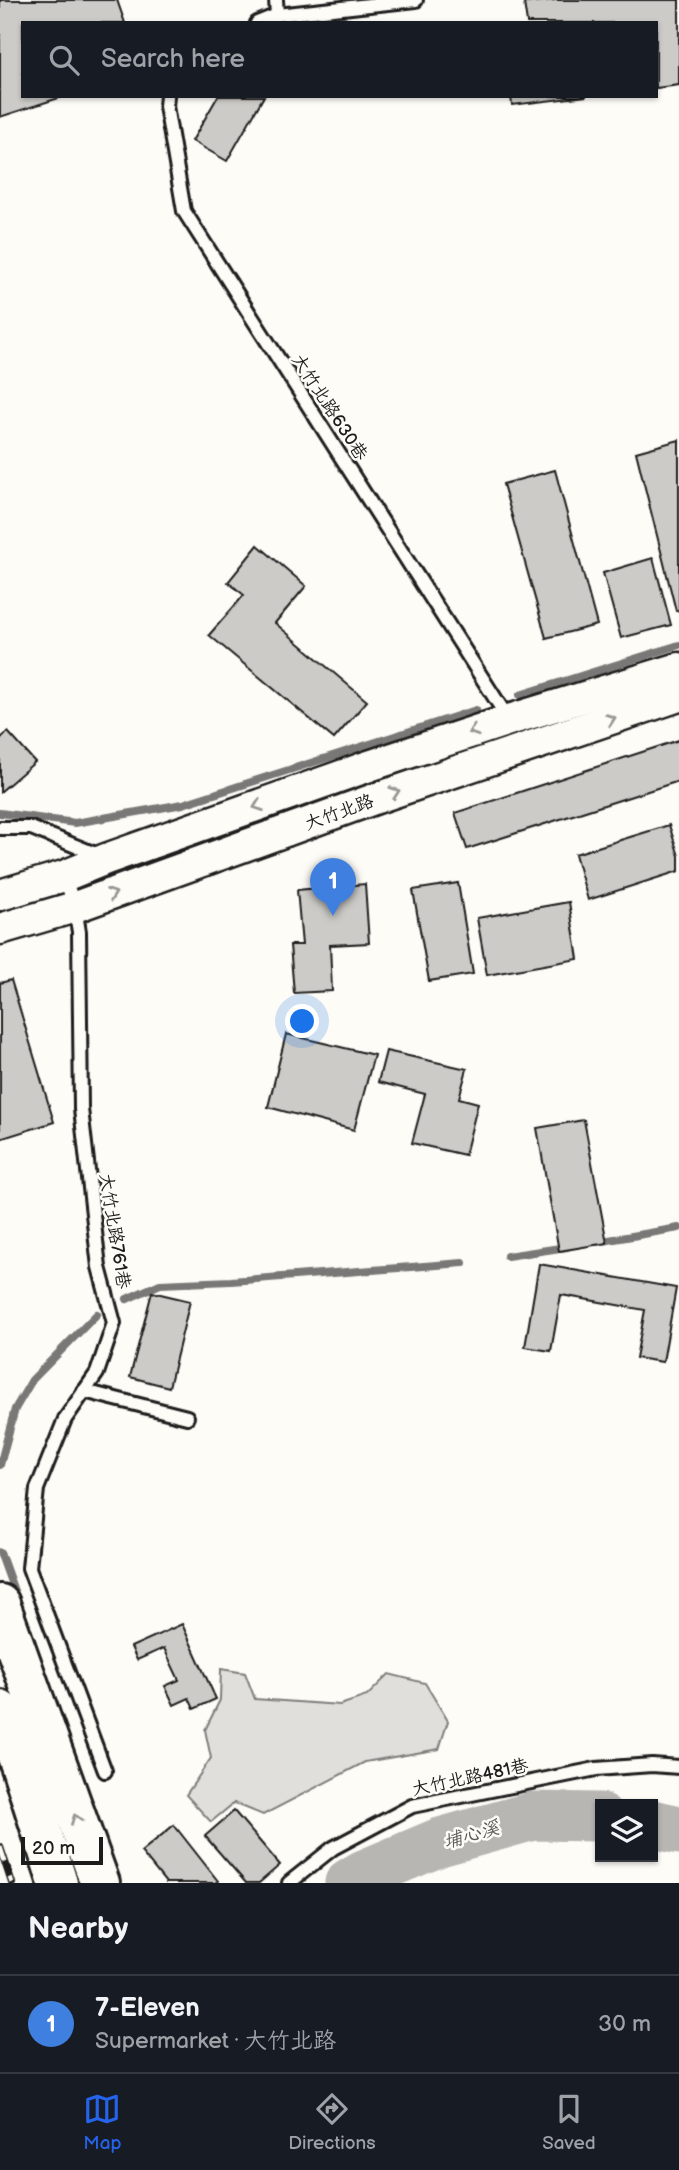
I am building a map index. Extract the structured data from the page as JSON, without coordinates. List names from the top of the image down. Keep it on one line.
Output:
{"streets":{"street":["大竹北路"],"lane":["大竹北路630巷","大竹北路761巷","大竹北路481巷"]},"crossings":[["大竹北路630巷","大竹北路"],["大竹北路","大竹北路761巷"]],"water":["埔心溪"],"scale_bar":"20 m","page":{"search":"Search here","pins":"1","scale":"20 m","heading":"Nearby","list":[{"mark":"1","name":"7-Eleven","note":"Supermarket · 大竹北路","value":"30 m"}],"nav":["Map","Directions","Saved"]}}
